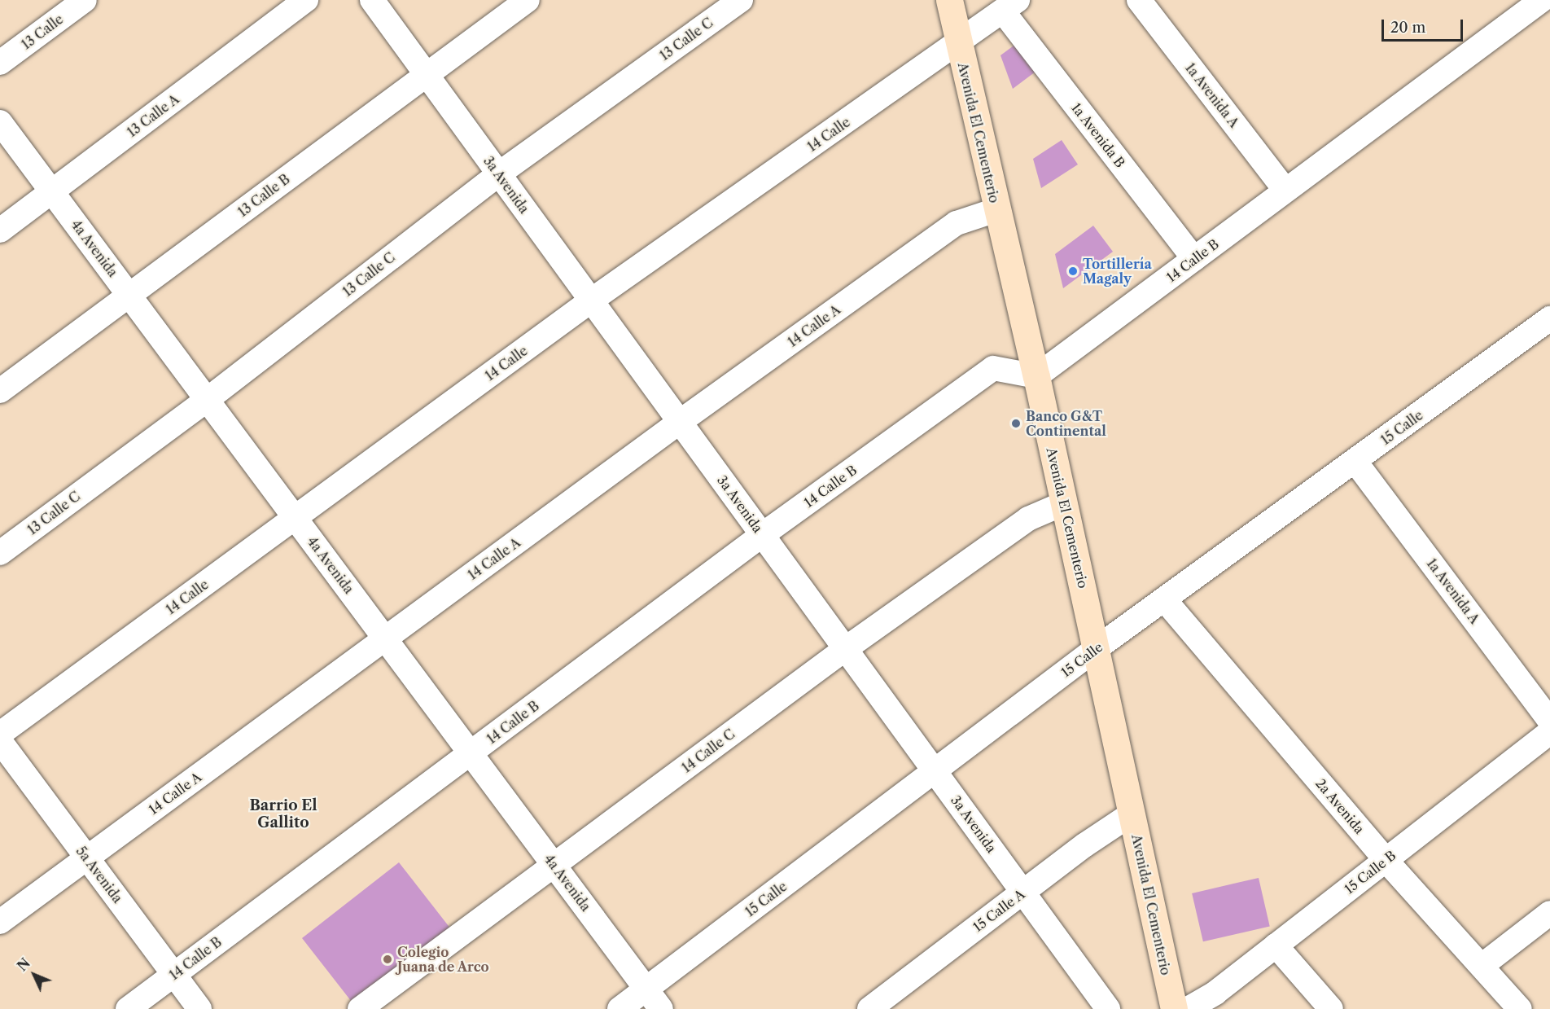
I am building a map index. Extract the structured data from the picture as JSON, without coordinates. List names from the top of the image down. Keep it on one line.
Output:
{"streets":{"main road":["Avenida El Cementerio"],"street":["13 Calle","13 Calle C","1a Avenida A","13 Calle A","14 Calle","1a Avenida B","3a Avenida","13 Calle B","4a Avenida","14 Calle B","14 Calle A","15 Calle","14 Calle C","2a Avenida","15 Calle B","5a Avenida","15 Calle A"]},"crossings":[["13 Calle C","3a Avenida"],["13 Calle C","4a Avenida"],["1a Avenida A","14 Calle B"],["1a Avenida A","15 Calle"],["13 Calle A","4a Avenida"],["Avenida El Cementerio","14 Calle"],["Avenida El Cementerio","14 Calle B"],["Avenida El Cementerio","14 Calle A"],["Avenida El Cementerio","15 Calle"],["Avenida El Cementerio","14 Calle C"],["Avenida El Cementerio","15 Calle A"],["14 Calle","1a Avenida B"],["14 Calle","3a Avenida"],["14 Calle","4a Avenida"],["1a Avenida B","14 Calle B"],["3a Avenida","13 Calle B"],["3a Avenida","14 Calle B"],["3a Avenida","14 Calle A"],["3a Avenida","15 Calle"],["3a Avenida","14 Calle C"],["3a Avenida","15 Calle A"],["13 Calle B","4a Avenida"],["4a Avenida","14 Calle B"],["4a Avenida","14 Calle A"],["4a Avenida","15 Calle"],["4a Avenida","14 Calle C"],["14 Calle B","5a Avenida"],["14 Calle A","5a Avenida"],["15 Calle","2a Avenida"],["2a Avenida","15 Calle B"]],"districts":["Barrio El Gallito"],"places":["Tortillería Magaly","Banco G&T Continental","Colegio Juana de Arco"],"scale_bar":"20 m","north":"top left"}
